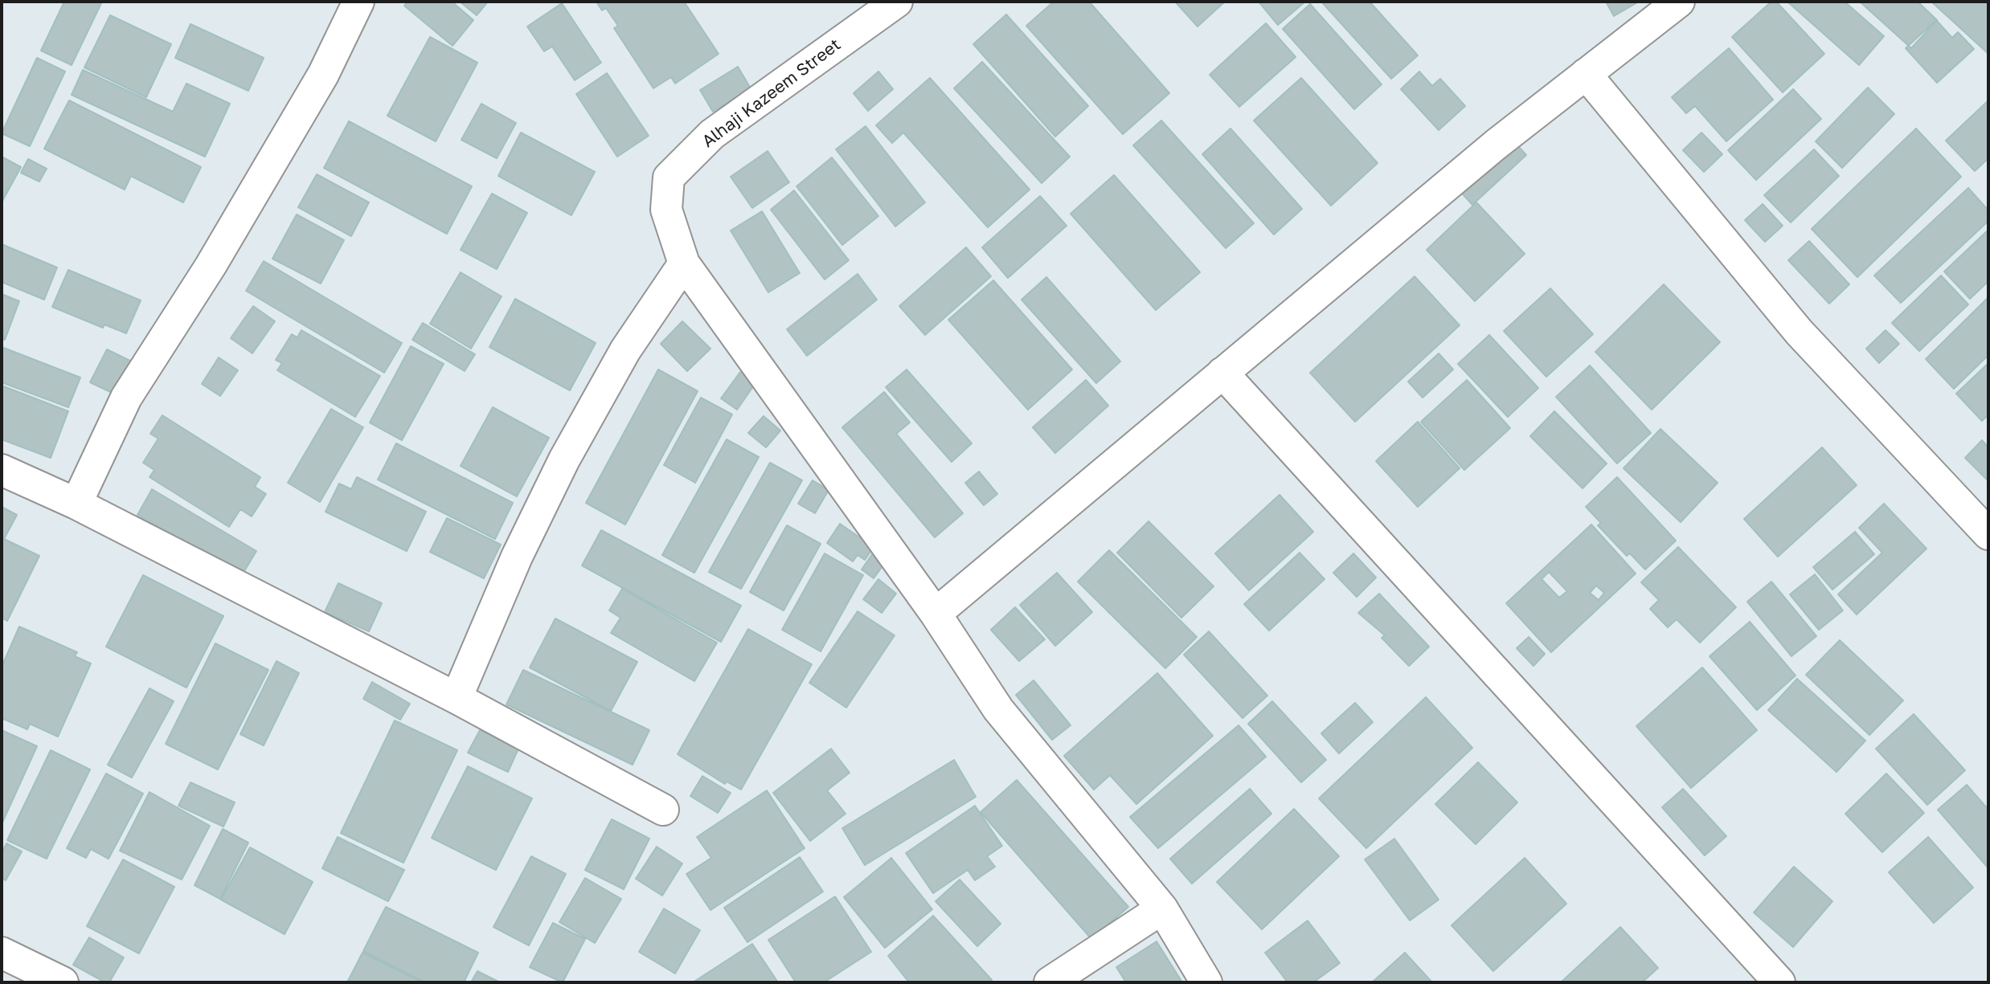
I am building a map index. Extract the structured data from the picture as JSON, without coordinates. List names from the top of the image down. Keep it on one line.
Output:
{"streets":{"street":["Alhaji Kazeem Street"]}}
